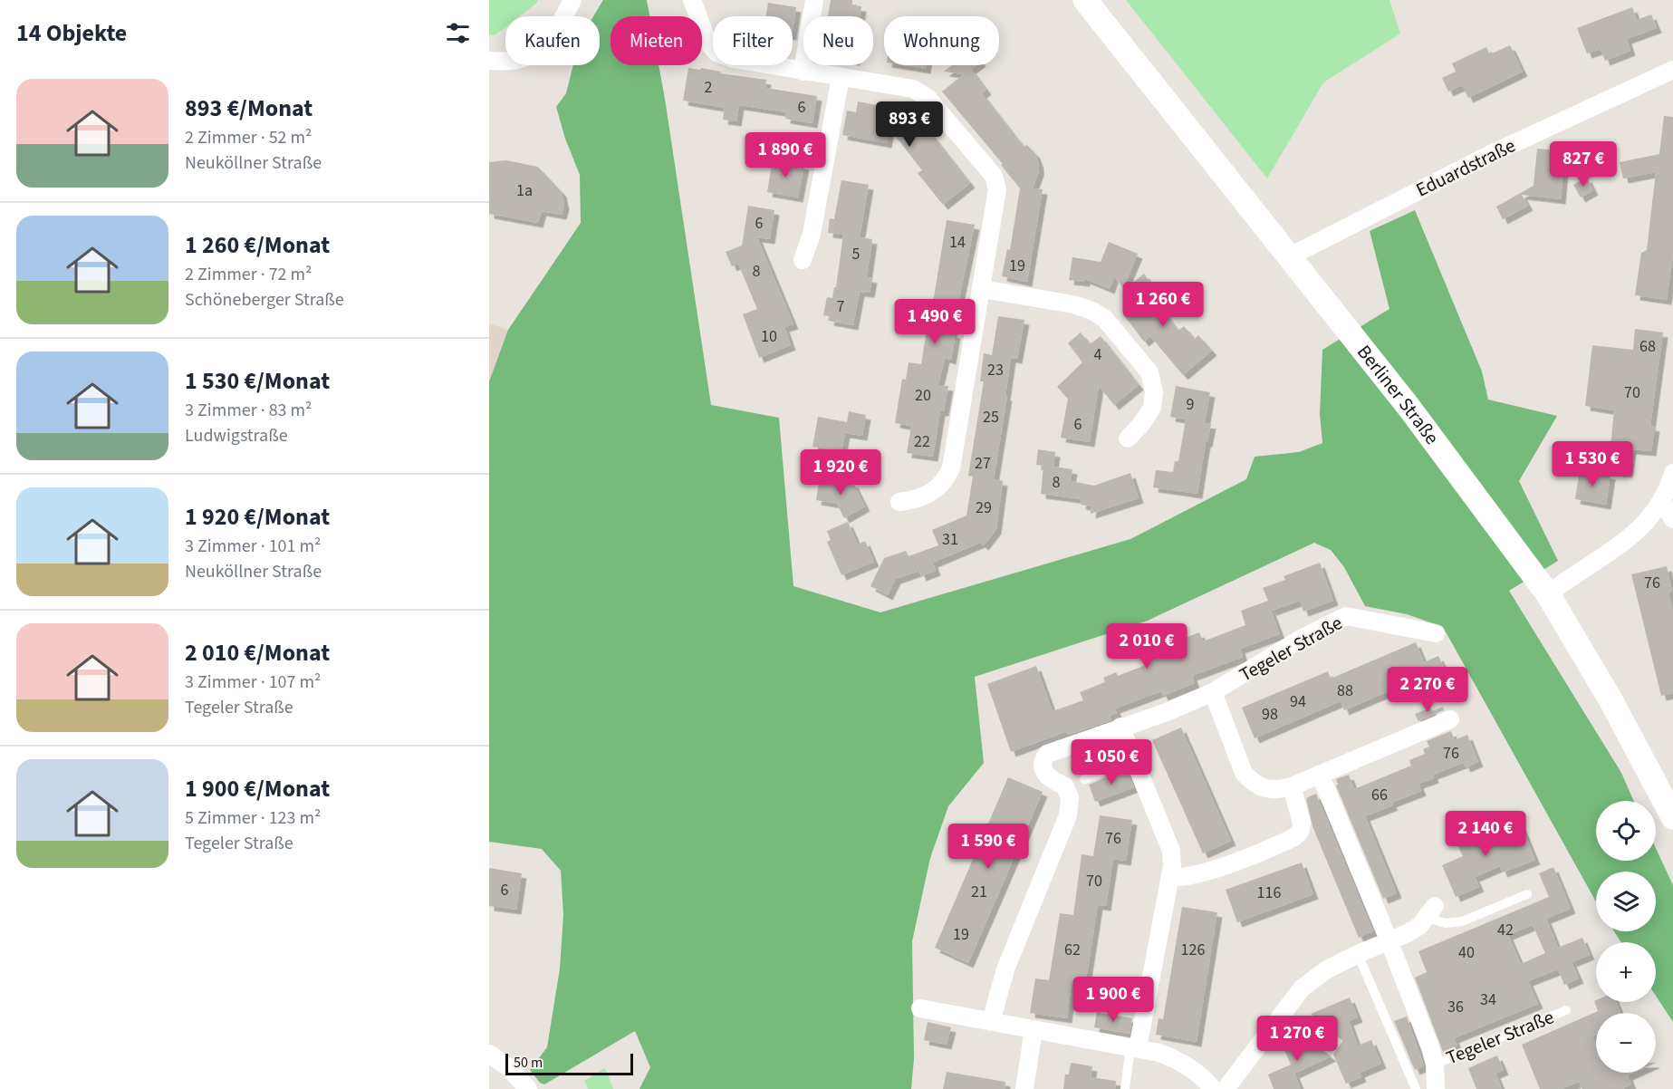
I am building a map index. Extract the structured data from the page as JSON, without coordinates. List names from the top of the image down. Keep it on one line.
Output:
{"streets":{"street":["Eduardstraße","Berliner Straße","Tegeler Straße"]},"crossings":[["Eduardstraße","Berliner Straße"]],"house_numbers":["2","6","1a","6","14","5","19","8","7","10","68","4","23","70","20","9","25","6","22","27","8","29","31","76","88","94","98","76","66","76","70","6","21","116","42","19","62","126","40","34","36"],"scale_bar":"50 m","page":{"heading":"14 Objekte","chip":["Kaufen","Mieten","Filter","Neu","Wohnung"],"list":[{"name":"893 €/Monat","note":"2 Zimmer · 52 m² · Neuköllner Straße"},{"name":"1 260 €/Monat","note":"2 Zimmer · 72 m² · Schöneberger Straße"},{"name":"1 530 €/Monat","note":"3 Zimmer · 83 m² · Ludwigstraße"},{"name":"1 920 €/Monat","note":"3 Zimmer · 101 m² · Neuköllner Straße"},{"name":"2 010 €/Monat","note":"3 Zimmer · 107 m² · Tegeler Straße"},{"name":"1 900 €/Monat","note":"5 Zimmer · 123 m² · Tegeler Straße"}],"price":["893 €","1 890 €","827 €","1 260 €","1 490 €","1 530 €","1 920 €","2 010 €","2 270 €","1 050 €","2 140 €","1 590 €","1 900 €","1 270 €"],"map_buttons":["+","−"],"scale":"50 m"}}
